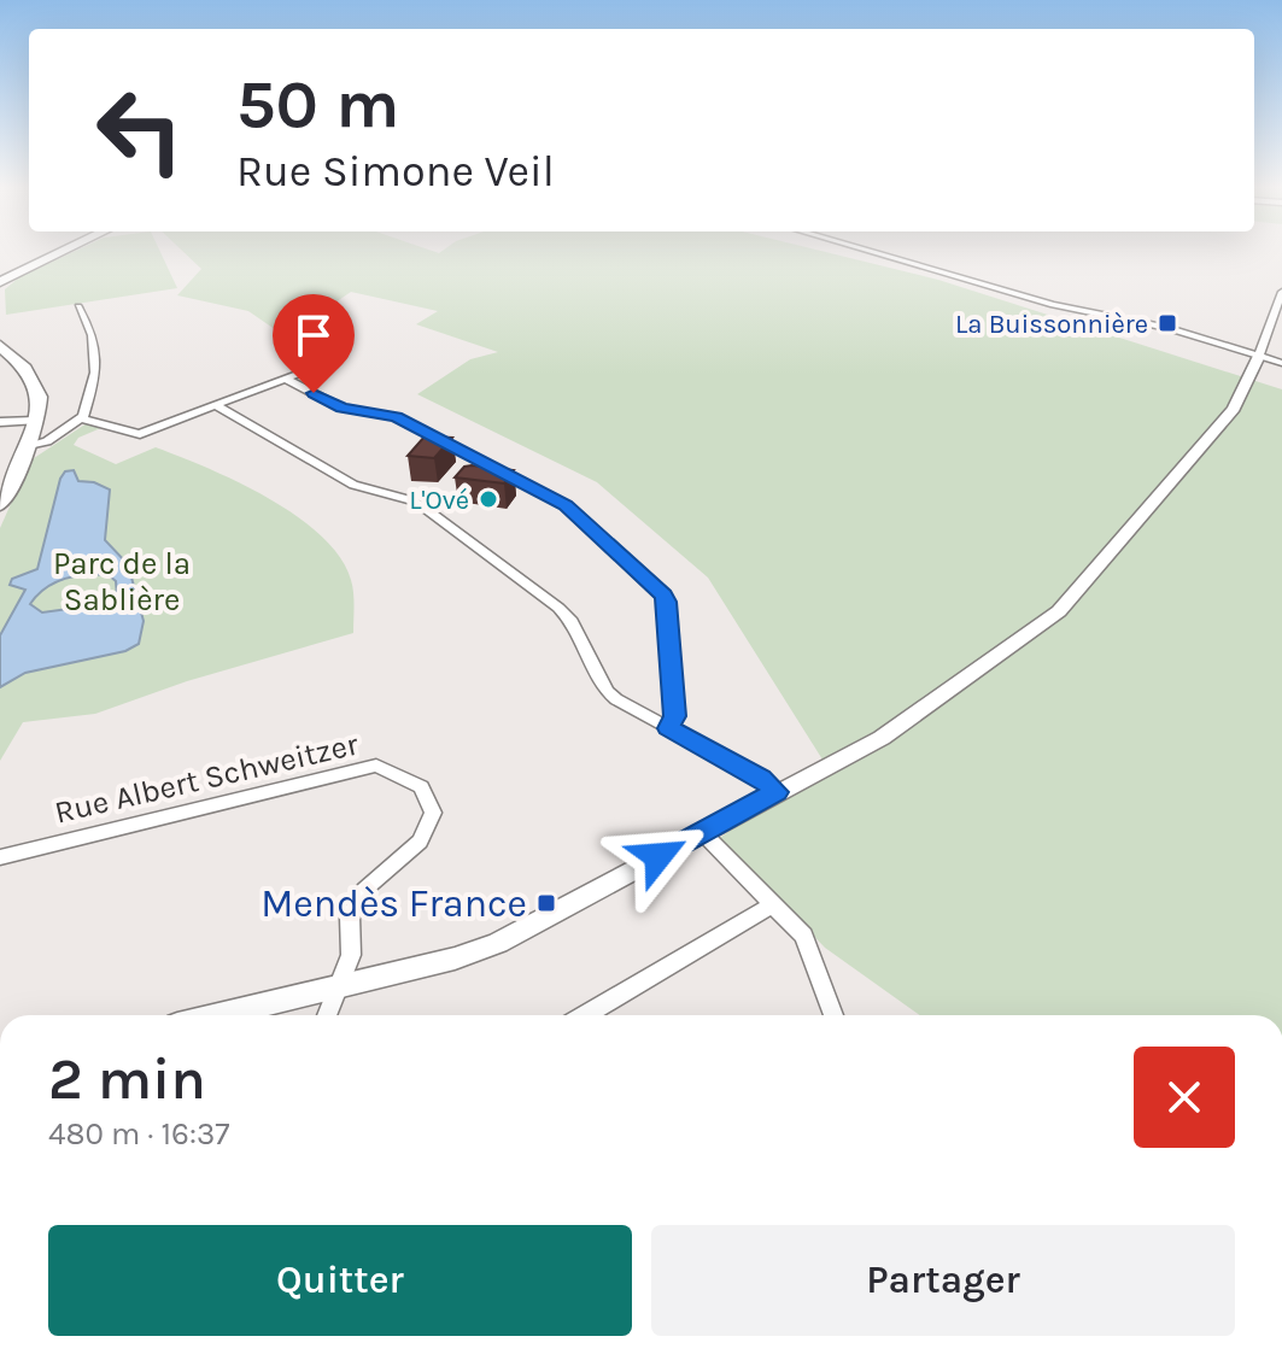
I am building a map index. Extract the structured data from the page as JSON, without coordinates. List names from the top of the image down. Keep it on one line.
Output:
{"streets":{"street":["Rue Albert Schweitzer"]},"parks":["Parc de la Sablière"],"places":{"transit":["La Buissonnière","Mendès France"],"other":["L'Ové"]},"page":{"turn":["50 m","Rue Simone Veil"],"heading":["2 min","480 m · 16:37"],"buttons":["Quitter","Partager"]}}
